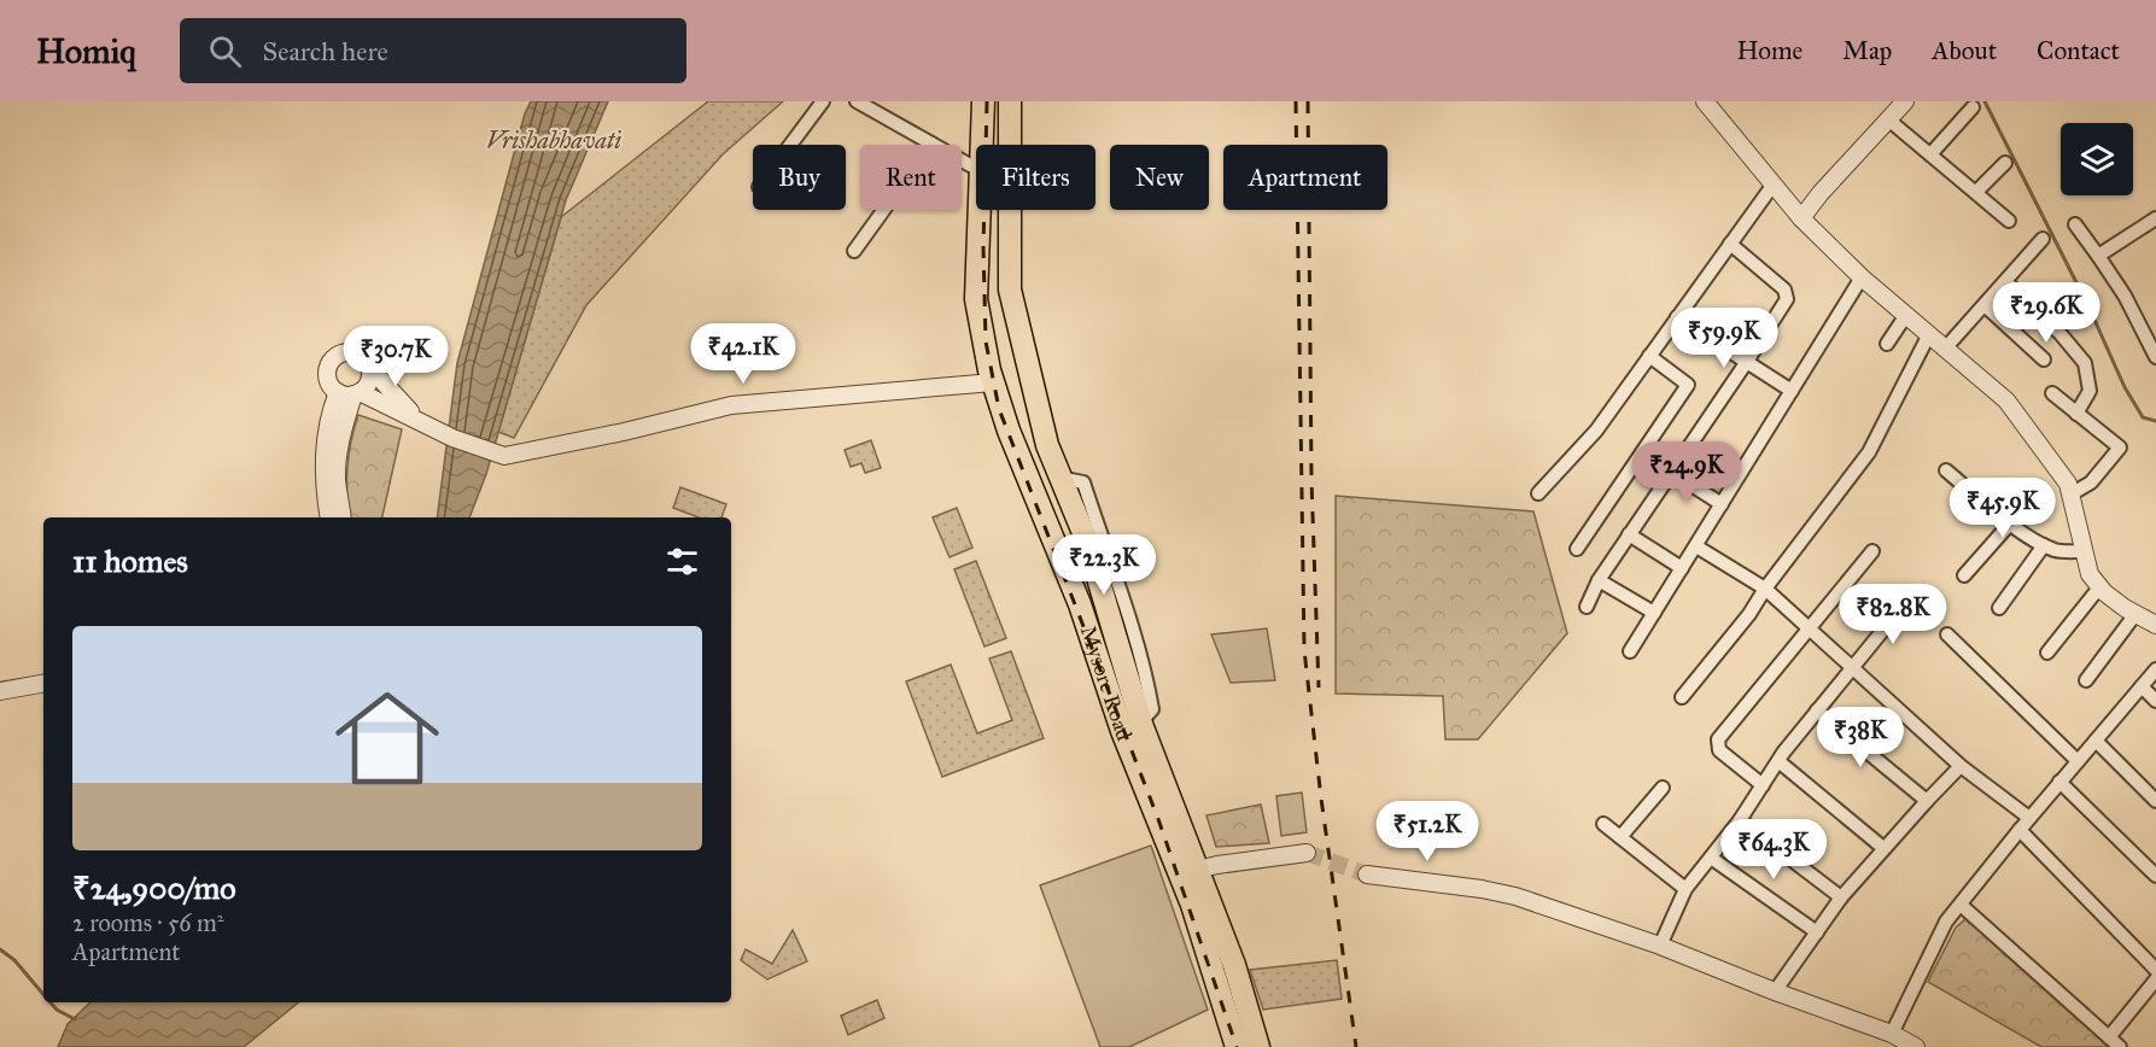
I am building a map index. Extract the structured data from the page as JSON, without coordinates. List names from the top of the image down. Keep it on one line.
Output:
{"streets":{"highway":["Mysore Road"]},"water":["Vrishabhavati"],"page":{"header":"Homiq","search":"Search here","nav":["Home","Map","About","Contact"],"chip":["Buy","Rent","Filters","New","Apartment"],"price":["₹29.6K","₹59.9K","₹42.1K","₹30.7K","₹24.9K","₹45.9K","₹22.3K","₹82.8K","₹38K","₹51.2K","₹64.3K"],"heading":"11 homes","list":[{"name":"₹24,900/mo","note":"2 rooms · 56 m² · Apartment"}]}}
